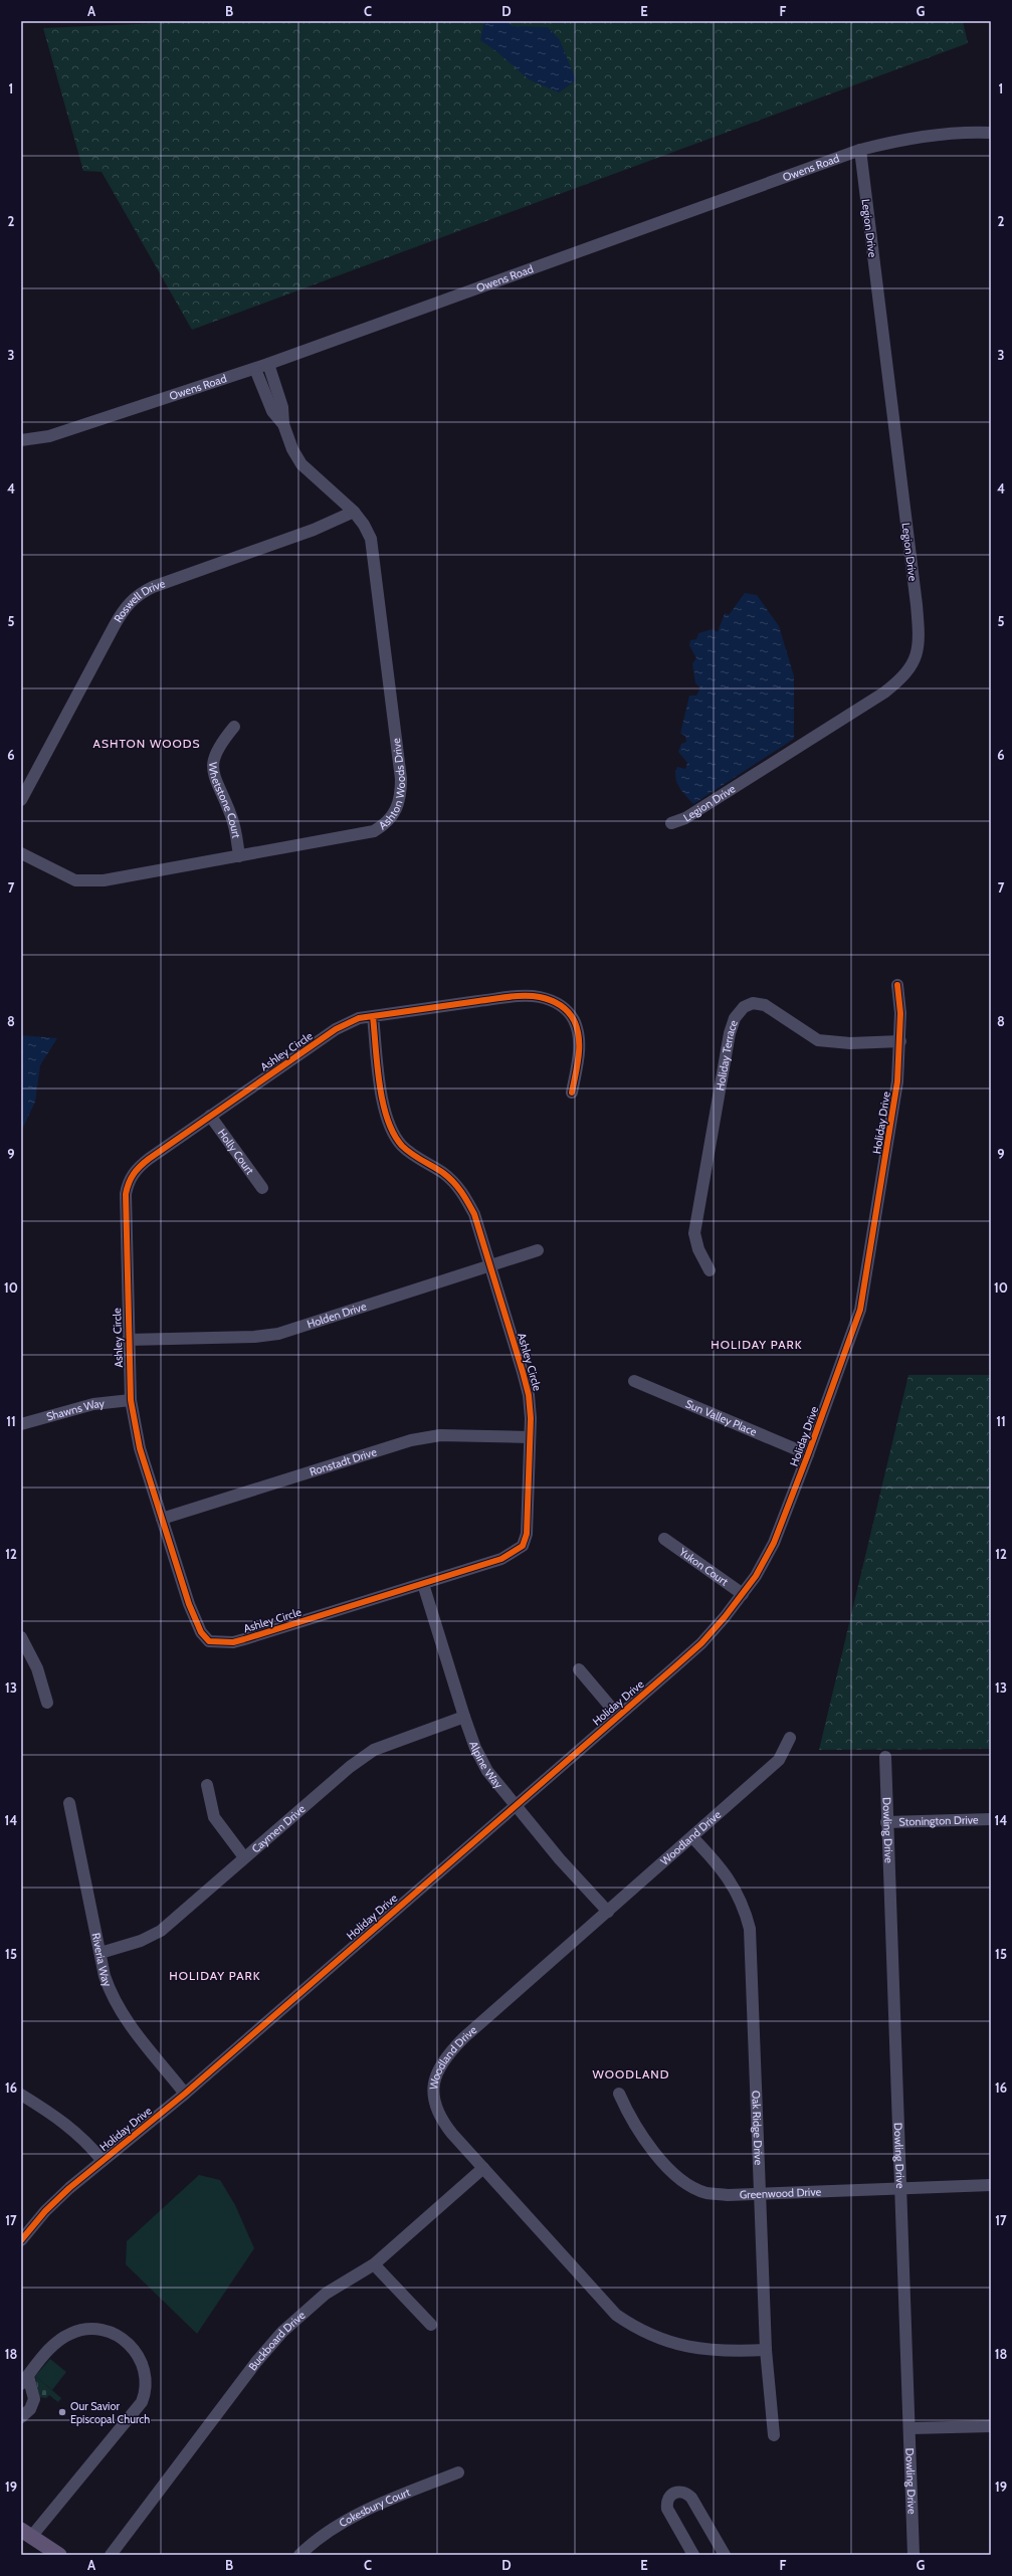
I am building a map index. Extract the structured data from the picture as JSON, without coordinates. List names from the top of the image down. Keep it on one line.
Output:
{"streets":{"street":["Owens Road","Legion Drive","Roswell Drive","Ashton Woods Drive","Whetstone Court","Ashley Circle","Holiday Terrace","Holiday Drive","Holly Court","Holden Drive","Shawns Way","Sun Valley Place","Ronstadt Drive","Yukon Court","Alpine Way","Stonington Drive","Caymen Drive","Dowling Drive","Woodland Drive","Riveria Way","Oak Ridge Drive","Greenwood Drive","Buckboard Drive","Cokesbury Court"]},"crossings":[["Owens Road","Legion Drive"],["Owens Road","Ashton Woods Drive"],["Roswell Drive","Ashton Woods Drive"],["Ashton Woods Drive","Whetstone Court"],["Ashley Circle","Holly Court"],["Ashley Circle","Holden Drive"],["Ashley Circle","Shawns Way"],["Ashley Circle","Ronstadt Drive"],["Ashley Circle","Alpine Way"],["Holiday Terrace","Holiday Drive"],["Holiday Drive","Sun Valley Place"],["Holiday Drive","Yukon Court"],["Holiday Drive","Alpine Way"],["Holiday Drive","Riveria Way"],["Alpine Way","Caymen Drive"],["Alpine Way","Woodland Drive"],["Stonington Drive","Dowling Drive"],["Caymen Drive","Riveria Way"],["Dowling Drive","Greenwood Drive"],["Woodland Drive","Oak Ridge Drive"],["Woodland Drive","Buckboard Drive"],["Oak Ridge Drive","Greenwood Drive"]],"districts":["ASHTON WOODS","HOLIDAY PARK","HOLIDAY PARK","WOODLAND"],"places":["Our Savior Episcopal Church"],"grid":{"columns":["A","B","C","D","E","F","G"],"rows":["1","2","3","4","5","6","7","8","9","10","11","12","13","14","15","16","17","18","19"]}}
